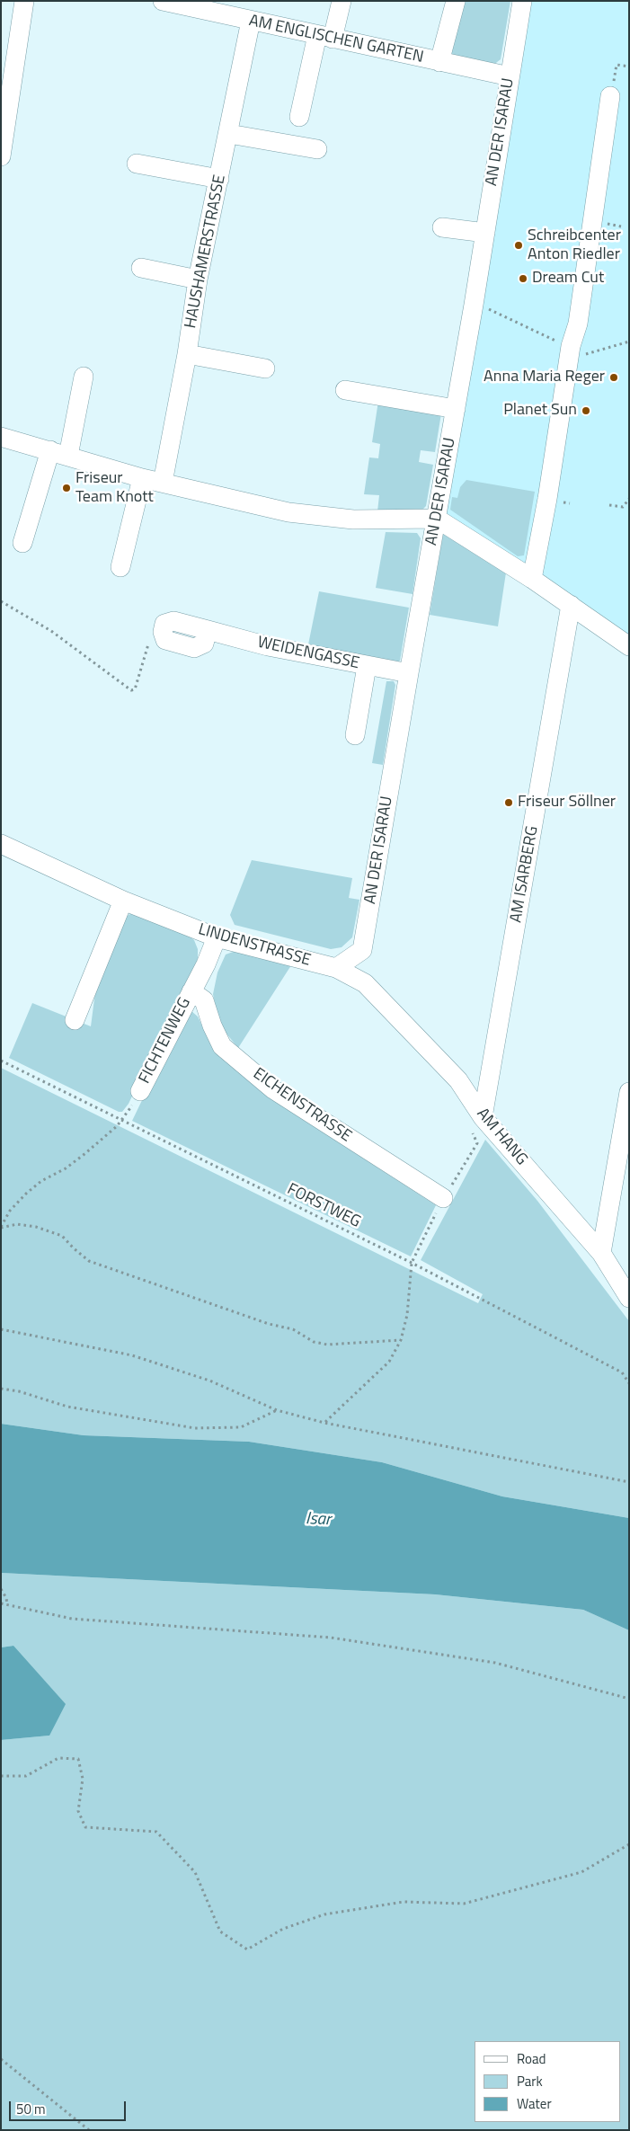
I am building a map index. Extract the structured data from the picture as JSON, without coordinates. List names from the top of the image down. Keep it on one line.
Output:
{"streets":{"street":["AM ENGLISCHEN GARTEN","AN DER ISARAU","HAUSHAMERSTRASSE","WEIDENGASSE","AM ISARBERG","LINDENSTRASSE","FICHTENWEG","EICHENSTRASSE","AM HANG"],"path":["FORSTWEG"]},"crossings":[["AM ENGLISCHEN GARTEN","AN DER ISARAU"],["AM ENGLISCHEN GARTEN","HAUSHAMERSTRASSE"],["AN DER ISARAU","WEIDENGASSE"],["AM ISARBERG","AM HANG"],["LINDENSTRASSE","AM HANG"],["FICHTENWEG","EICHENSTRASSE"]],"water":["Isar"],"places":["Schreibcenter Anton Riedler","Dream Cut","Anna Maria Reger","Planet Sun","Friseur Team Knott","Friseur Söllner"],"legend":["Road","Park","Water"],"scale_bar":"50 m"}
